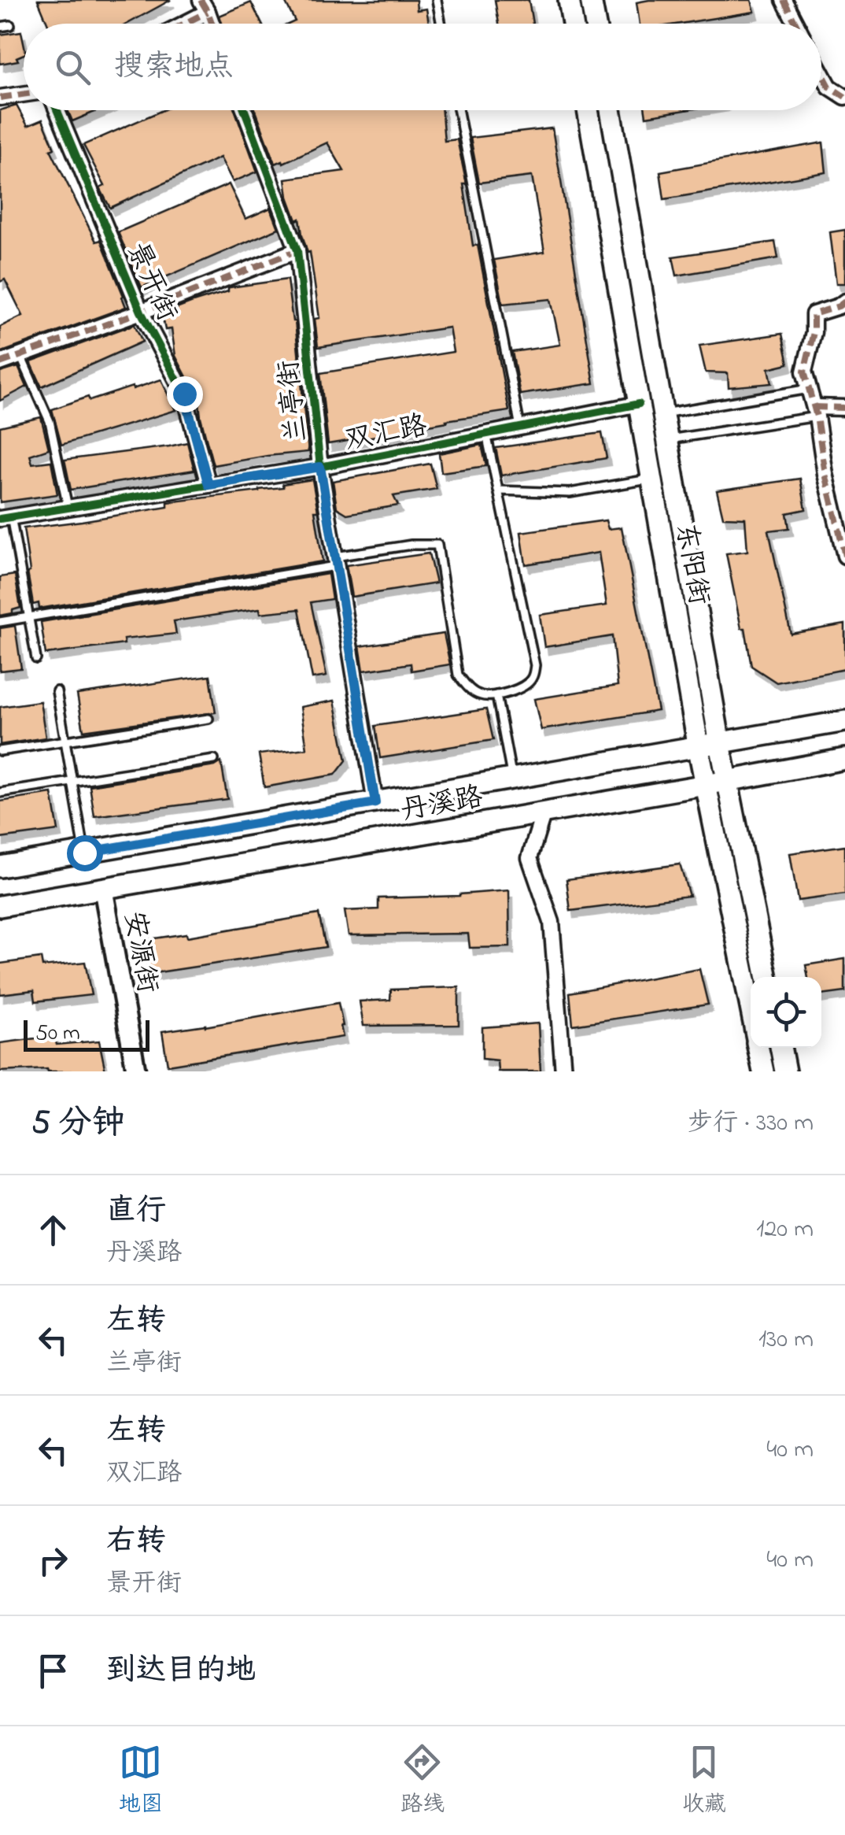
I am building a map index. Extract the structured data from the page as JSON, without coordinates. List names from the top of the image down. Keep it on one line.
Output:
{"streets":{"main road":["东阳街","丹溪路"],"street":["景开街","兰亭街","双汇路","安源街"]},"crossings":[["景开街","双汇路"],["兰亭街","双汇路"],["兰亭街","丹溪路"],["双汇路","东阳街"],["东阳街","丹溪路"],["丹溪路","安源街"]],"scale_bar":"50 m","page":{"search":"搜索地点","scale":"50 m","heading":["5 分钟","步行 · 330 m"],"list":[["直行","丹溪路","120 m"],["左转","兰亭街","130 m"],["左转","双汇路","40 m"],["右转","景开街","40 m"],"到达目的地"],"nav":["地图","路线","收藏"]}}
